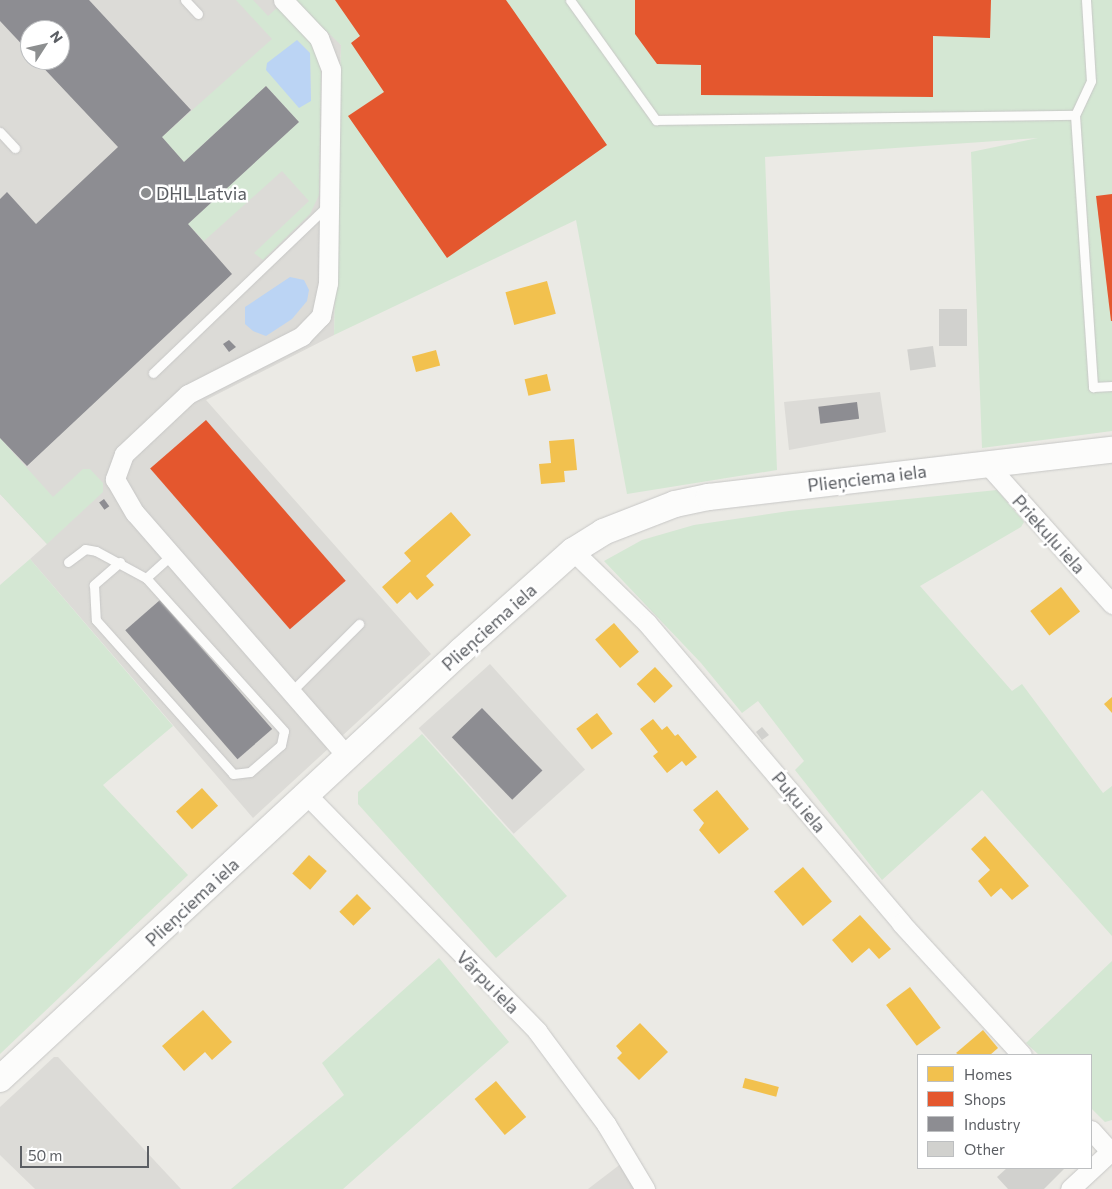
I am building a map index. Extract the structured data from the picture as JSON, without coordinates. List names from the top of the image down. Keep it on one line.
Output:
{"streets":{"main road":["Plieņciema iela"],"street":["Priekuļu iela","Puķu iela","Vārpu iela"]},"crossings":[["Plieņciema iela","Priekuļu iela"],["Plieņciema iela","Puķu iela"],["Plieņciema iela","Vārpu iela"]],"places":["DHL Latvia"],"legend":["Homes","Shops","Industry","Other"],"scale_bar":"50 m","north":"top right"}
